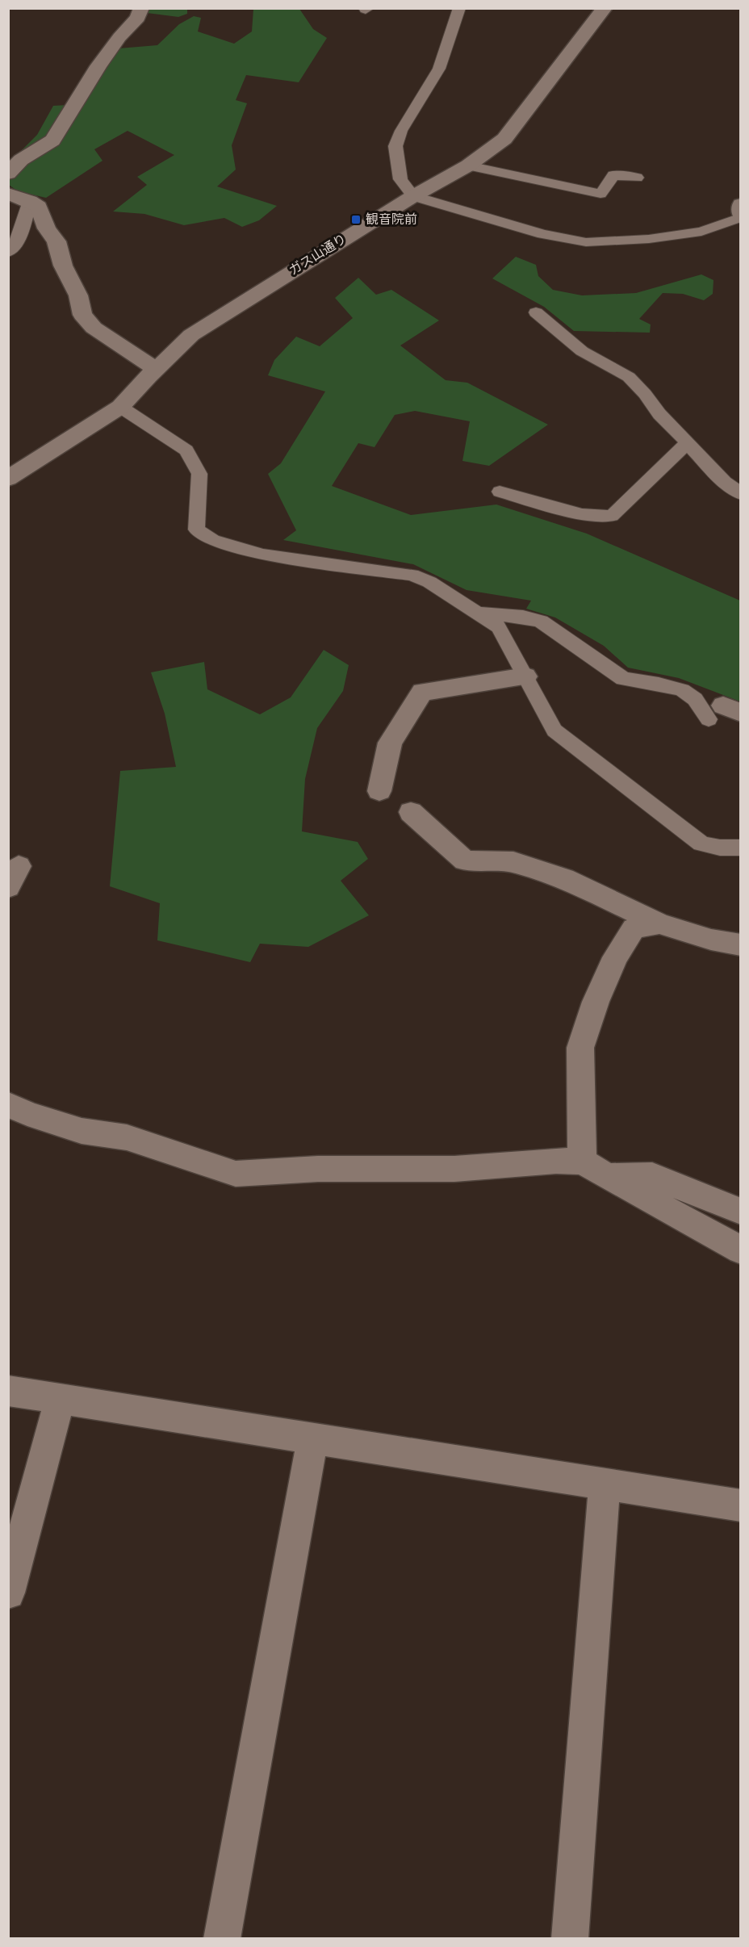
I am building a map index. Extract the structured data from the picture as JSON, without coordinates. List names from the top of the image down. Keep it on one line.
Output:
{"streets":{"street":["ガス山通り"]},"places":{"transit":["観音院前"]}}
